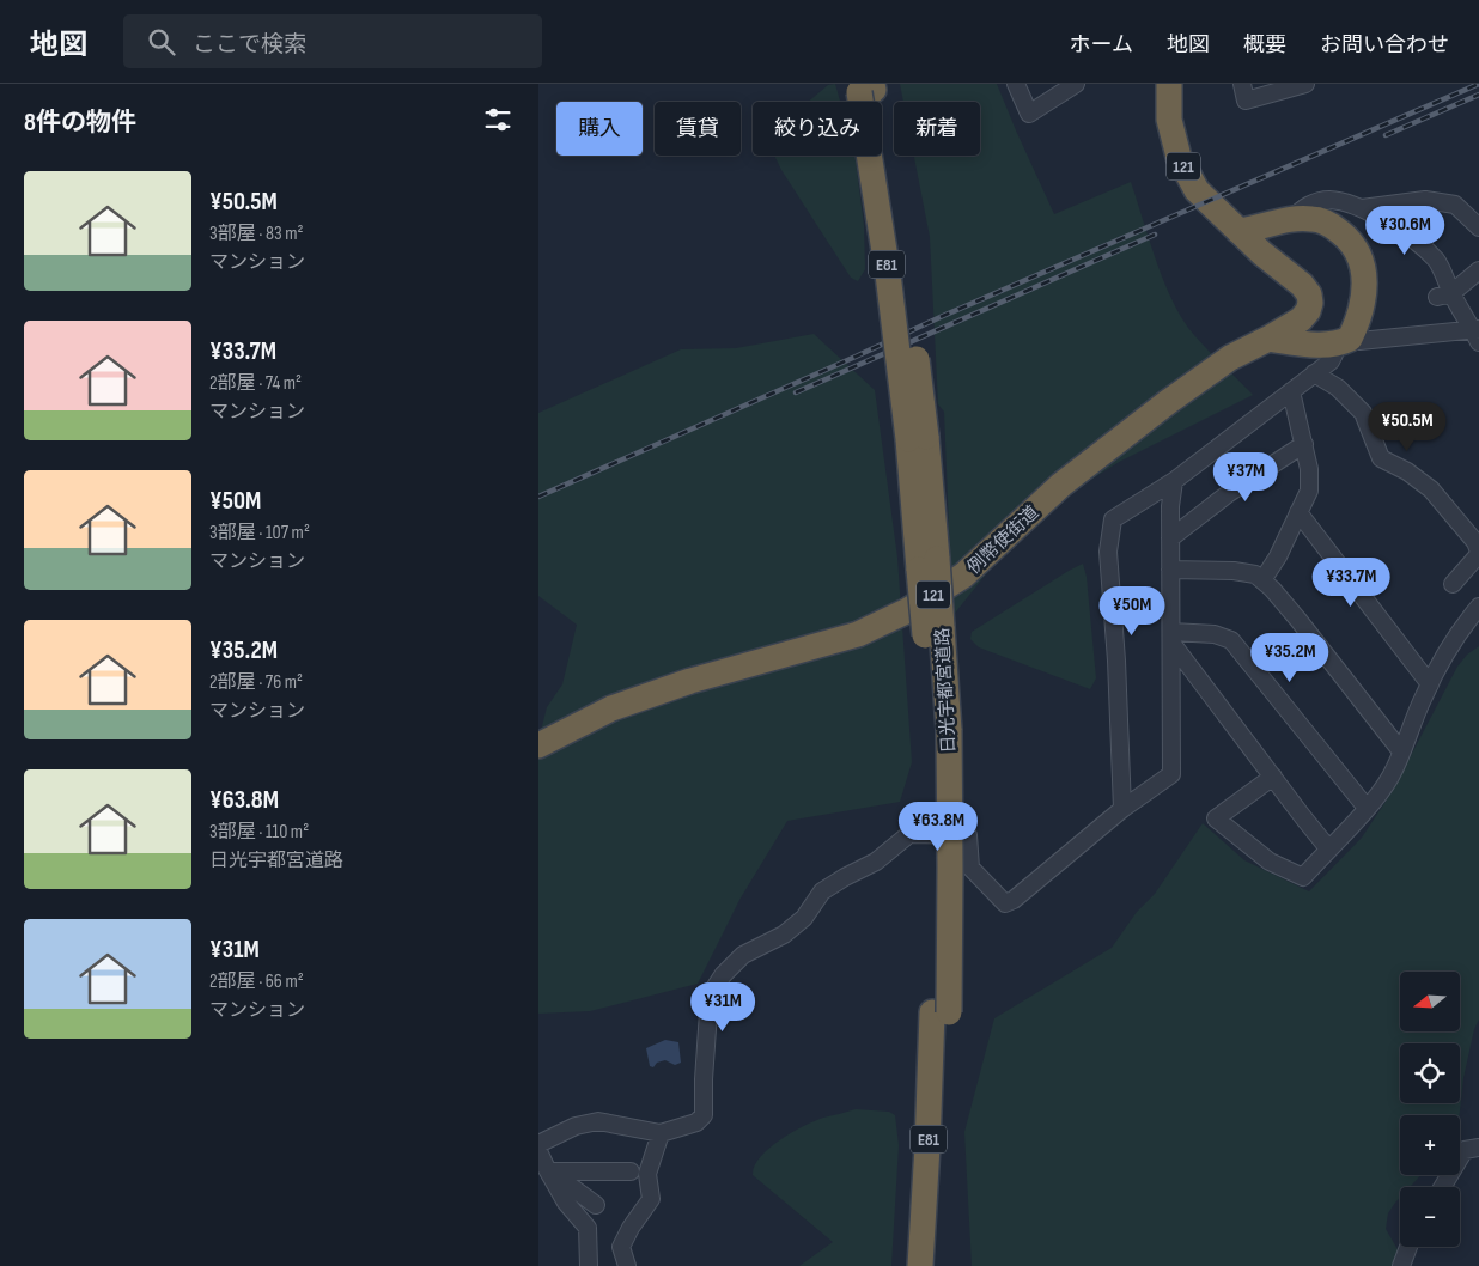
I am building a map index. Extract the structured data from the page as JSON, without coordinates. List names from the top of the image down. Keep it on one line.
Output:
{"streets":{"highway":["121","E81","例幣使街道","日光宇都宮道路"]},"north":"left","page":{"header":"地図","search":"ここで検索","nav":["ホーム","地図","概要","お問い合わせ"],"heading":"8件の物件","chip":["購入","賃貸","絞り込み","新着"],"list":[{"name":"¥50.5M","note":"3部屋 · 83 m² · マンション"},{"name":"¥33.7M","note":"2部屋 · 74 m² · マンション"},{"name":"¥50M","note":"3部屋 · 107 m² · マンション"},{"name":"¥35.2M","note":"2部屋 · 76 m² · マンション"},{"name":"¥63.8M","note":"3部屋 · 110 m² · 日光宇都宮道路"},{"name":"¥31M","note":"2部屋 · 66 m² · マンション"}],"price":["¥30.6M","¥50.5M","¥37M","¥33.7M","¥50M","¥35.2M","¥63.8M","¥31M"],"map_buttons":["+","−"]}}
